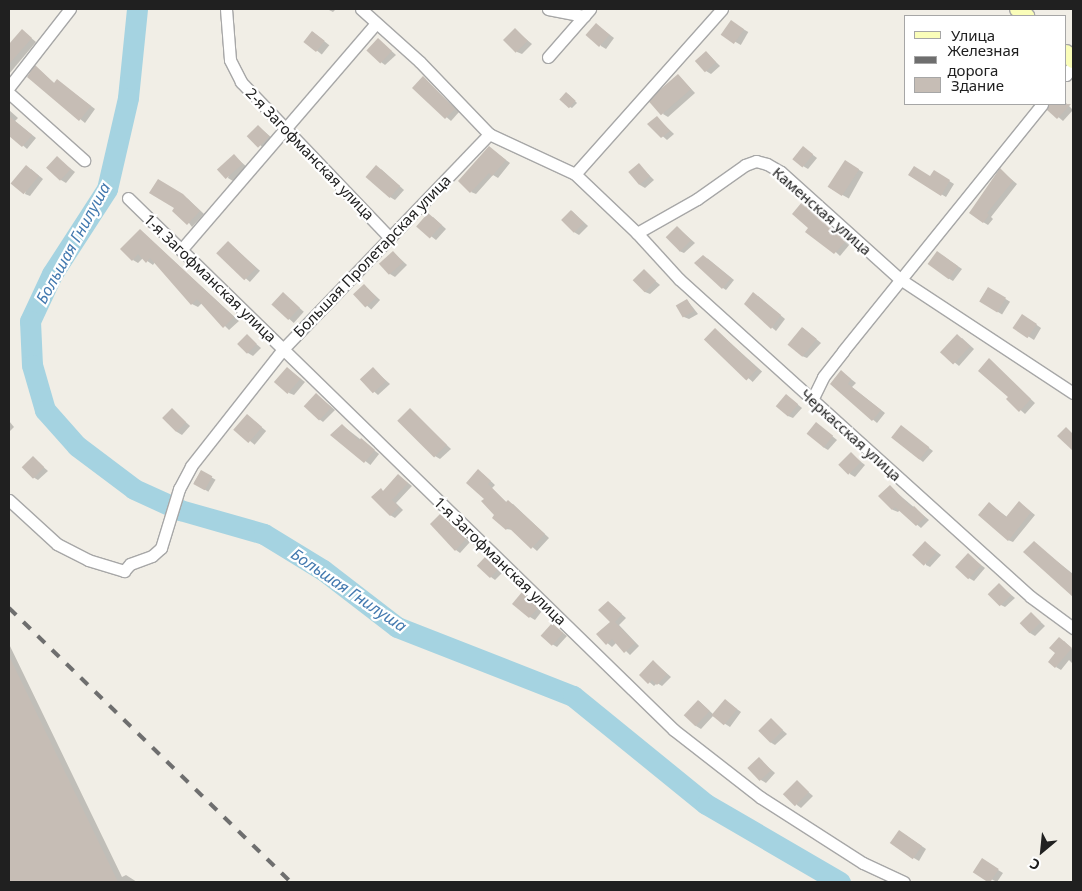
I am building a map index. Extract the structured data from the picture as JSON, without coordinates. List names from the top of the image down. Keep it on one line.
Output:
{"streets":{"street":["2-я Загофманская улица","Каменская улица","Большая Пролетарская улица","1-я Загофманская улица","Черкасская улица"]},"crossings":[["2-я Загофманская улица","Большая Пролетарская улица"],["Каменская улица","Черкасская улица"],["Большая Пролетарская улица","1-я Загофманская улица"]],"water":["Большая Гнилуша"],"legend":["Улица","Железная дорога","Здание"],"north":"bottom left"}
